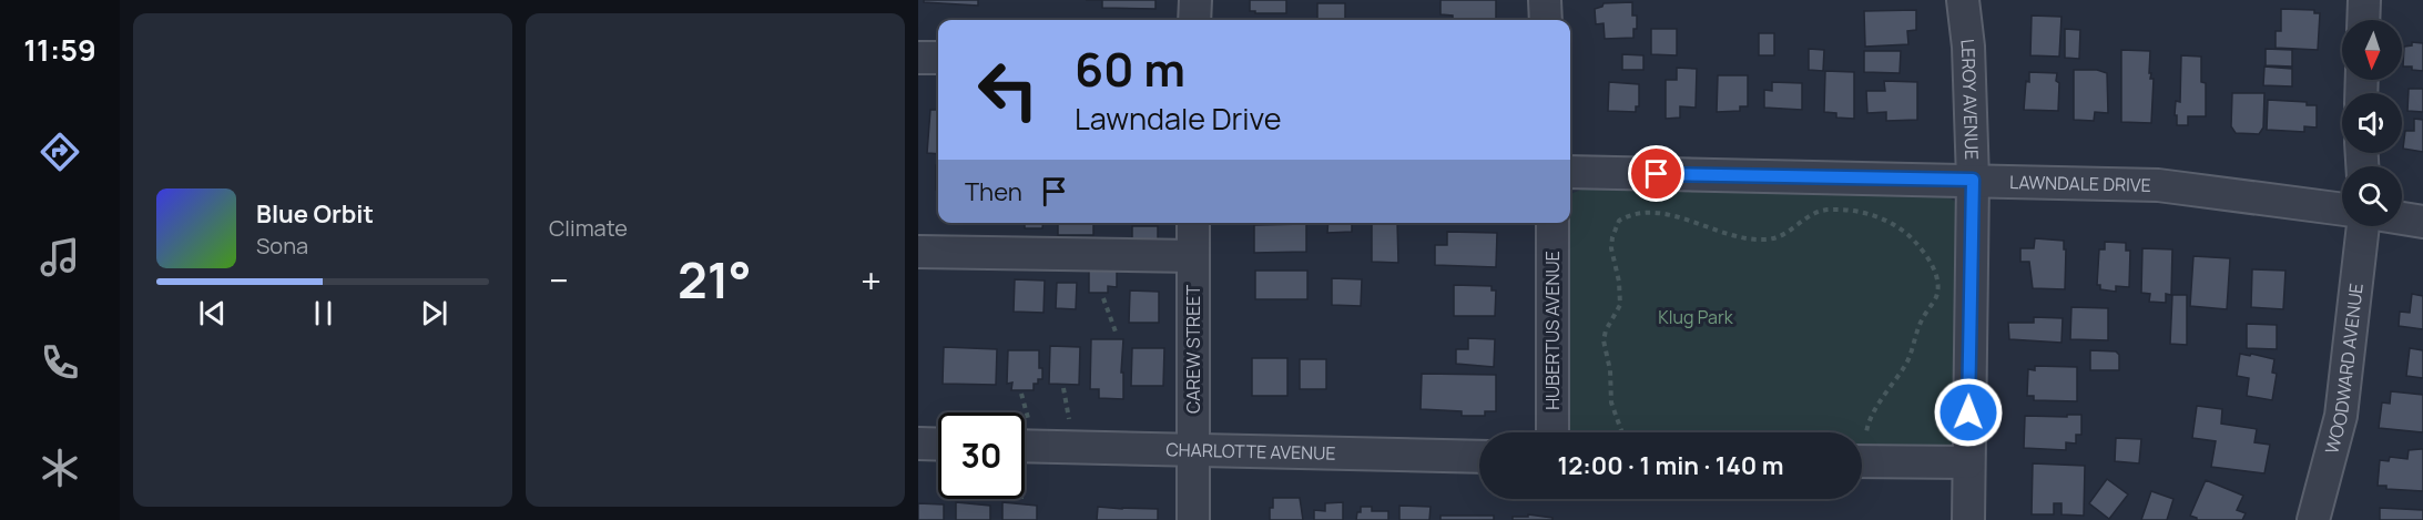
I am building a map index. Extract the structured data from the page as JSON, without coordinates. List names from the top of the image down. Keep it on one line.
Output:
{"streets":{"street":["LEROY AVENUE","LAWNDALE DRIVE","HUBERTUS AVENUE","CAREW STREET","WOODWARD AVENUE","CHARLOTTE AVENUE"]},"crossings":[["LEROY AVENUE","LAWNDALE DRIVE"],["CAREW STREET","CHARLOTTE AVENUE"]],"parks":["Klug Park"],"north":"bottom","page":{"tabs":"11:59","tile":"Climate","turn":["60 m","Lawndale Drive"],"then":"Then","song":["Blue Orbit","Sona"],"heat":["−","21°","+"],"limit":"30","trip":"12:00 · 1 min · 140 m"}}
